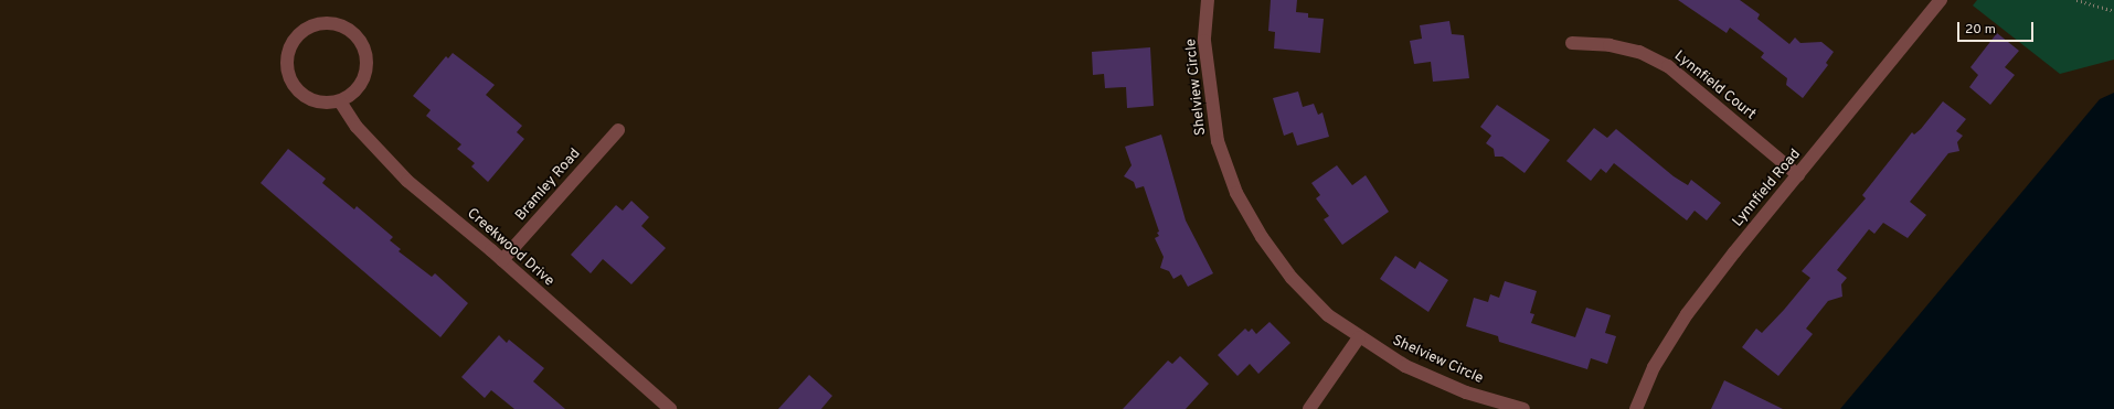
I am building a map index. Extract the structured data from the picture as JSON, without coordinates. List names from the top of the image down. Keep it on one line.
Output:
{"streets":{"street":["Lynnfield Court","Shelview Circle","Bramley Road","Lynnfield Road","Creekwood Drive"]},"crossings":[["Lynnfield Court","Lynnfield Road"],["Bramley Road","Creekwood Drive"]],"scale_bar":"20 m"}
